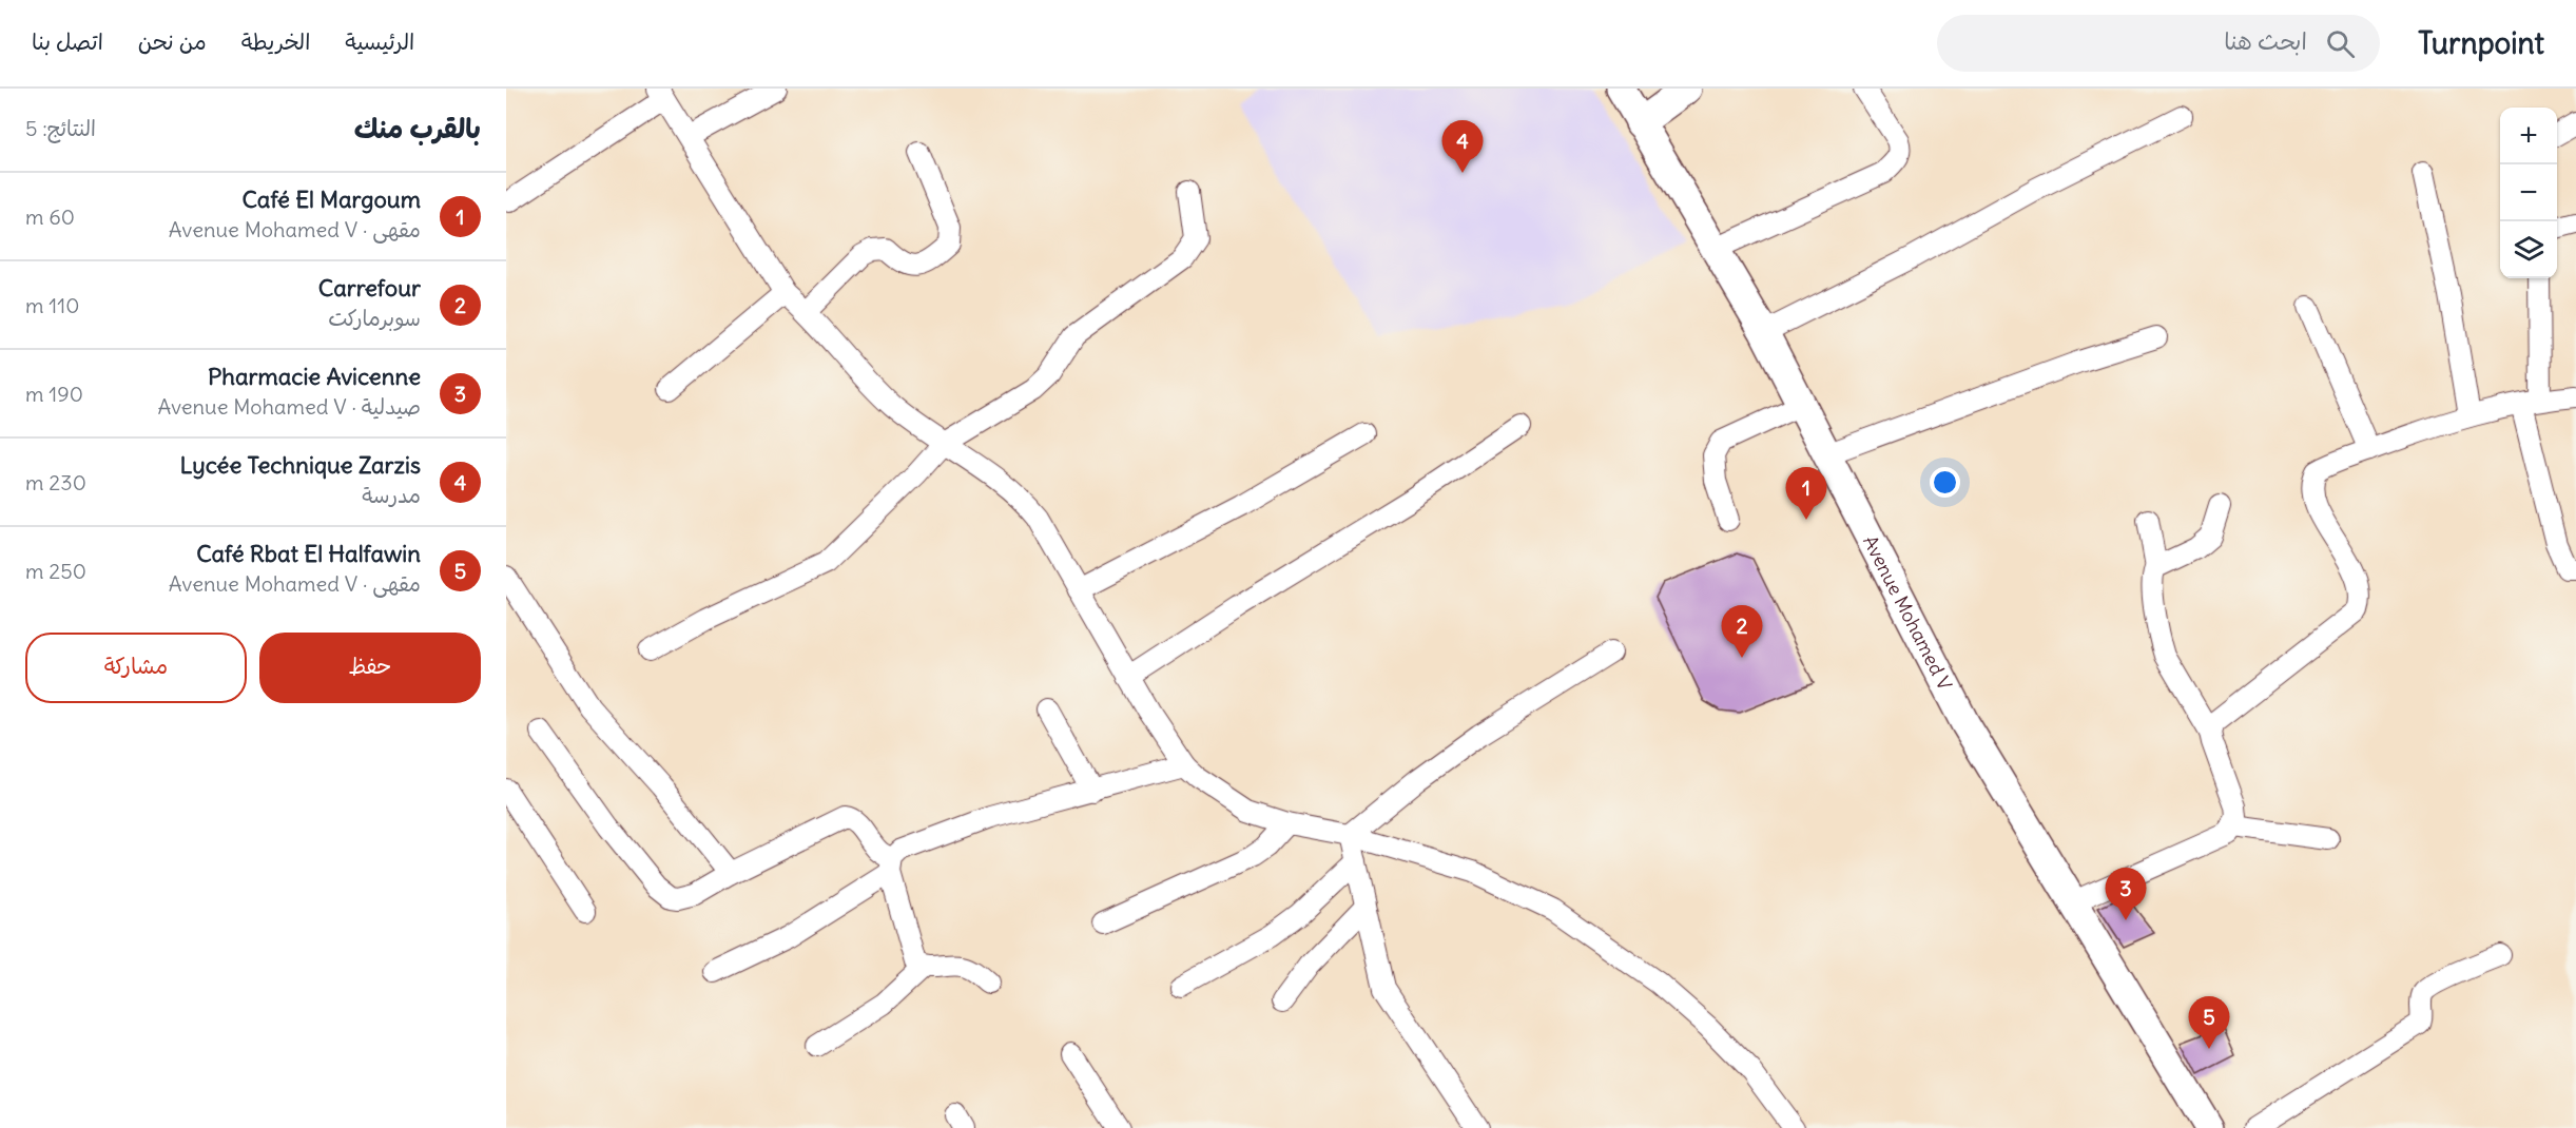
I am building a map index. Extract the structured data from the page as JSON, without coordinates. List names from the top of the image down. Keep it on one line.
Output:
{"streets":{"main road":["Avenue Mohamed V"]},"page":{"header":"Turnpoint","search":"ابحث هنا","nav":["الرئيسية","الخريطة","من نحن","اتصل بنا"],"heading":["بالقرب منك","النتائج: 5"],"map_buttons":["+","−"],"pins":["4","1","2","3","5"],"list":[{"mark":"1","name":"Café El Margoum","note":"مقهى · Avenue Mohamed V","value":"60 m"},{"mark":"2","name":"Carrefour","note":"سوبرماركت","value":"110 m"},{"mark":"3","name":"Pharmacie Avicenne","note":"صيدلية · Avenue Mohamed V","value":"190 m"},{"mark":"4","name":"Lycée Technique Zarzis","note":"مدرسة","value":"230 m"},{"mark":"5","name":"Café Rbat El Halfawin","note":"مقهى · Avenue Mohamed V","value":"250 m"}],"buttons":["حفظ","مشاركة"]}}
